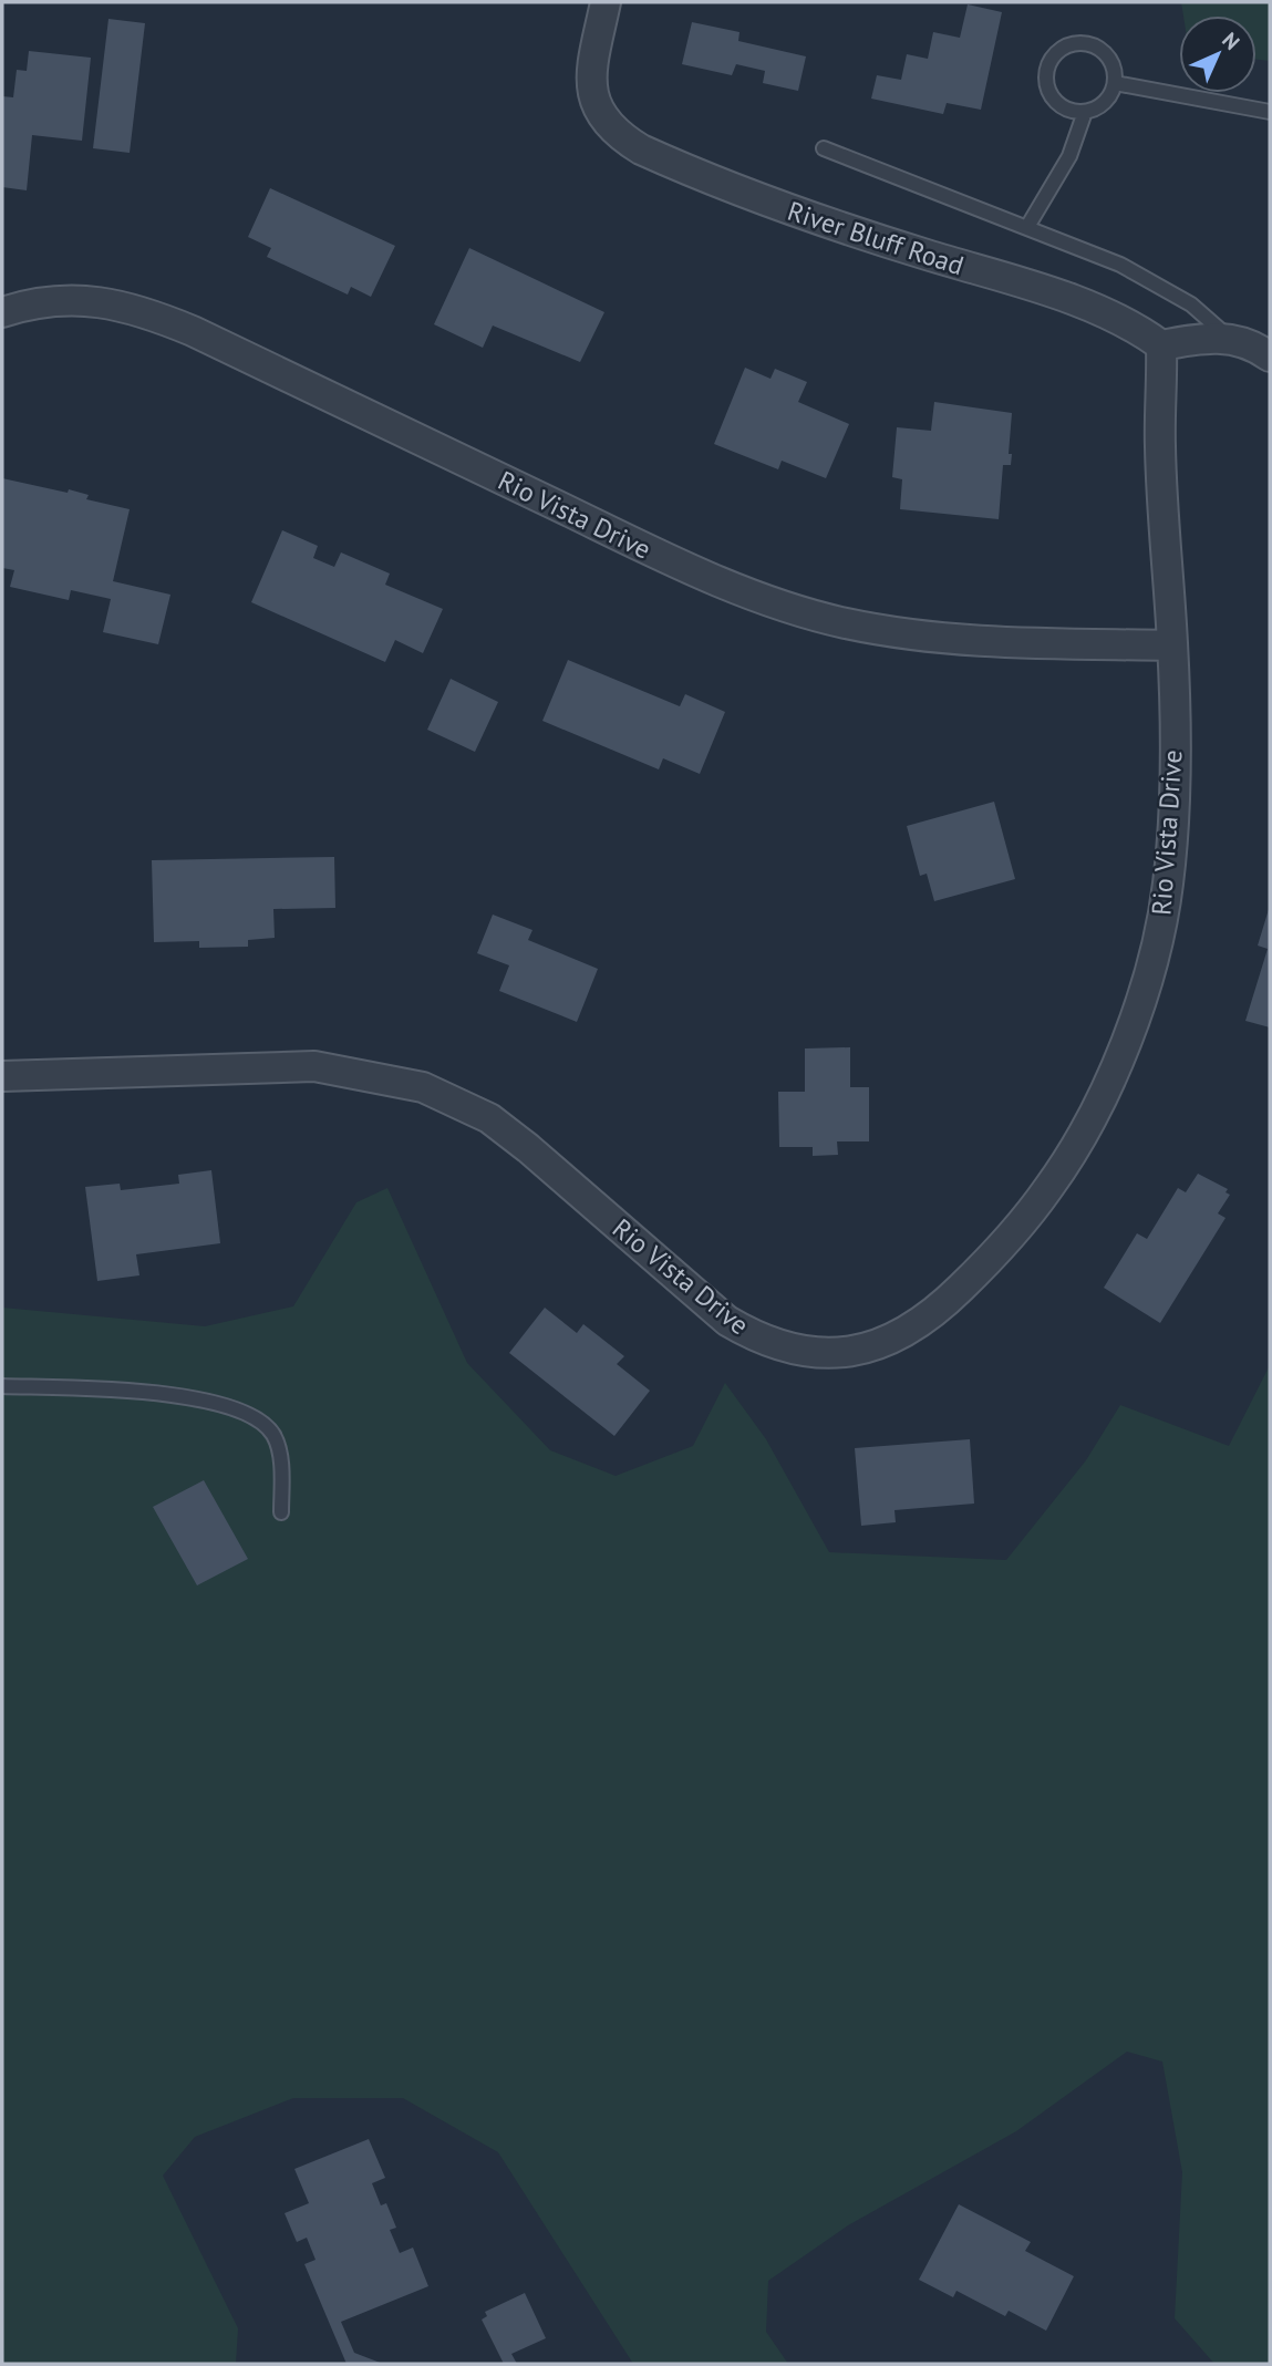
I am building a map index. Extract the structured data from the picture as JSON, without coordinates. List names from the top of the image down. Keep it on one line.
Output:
{"streets":{"street":["River Bluff Road","Rio Vista Drive"]},"crossings":[["River Bluff Road","Rio Vista Drive"]],"north":"top right"}
